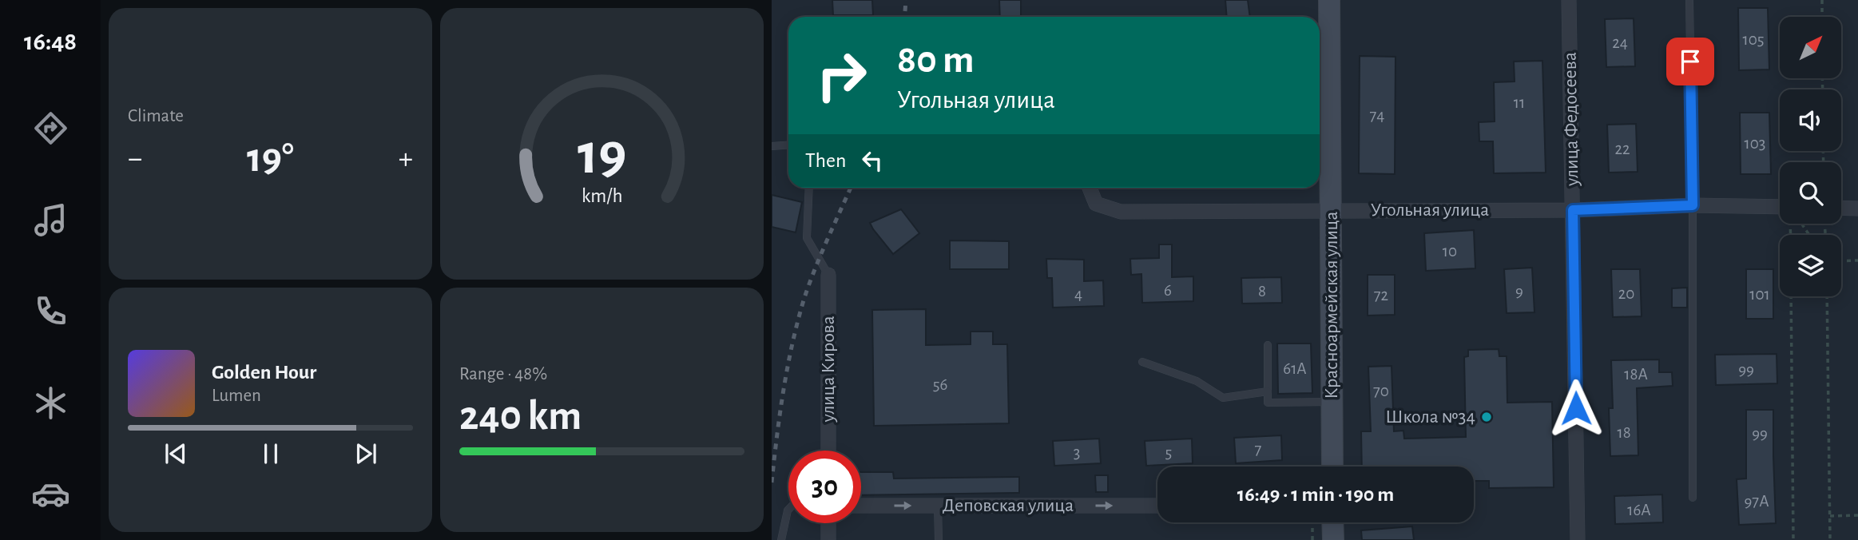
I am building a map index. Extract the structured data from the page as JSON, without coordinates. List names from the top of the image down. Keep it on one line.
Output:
{"streets":{"street":["улица Федосеева","Угольная улица","Красноармейская улица","улица Кирова","Деповская улица"]},"crossings":[["улица Федосеева","Угольная улица"],["Угольная улица","Красноармейская улица"]],"one_way":["Деповская улица"],"places":["Школа №34"],"house_numbers":["105","24","11","74","103","22","10","6","8","9","20","4","101","72","61А","99","18А","56","70","18","99","7","3","5","97А","16А"],"north":"top right","page":{"tabs":"16:48","tile":["Climate",["Range · 48%","240 km"]],"turn":["80 m","Угольная улица"],"then":"Then","heat":["−","19°","+"],"song":["Golden Hour","Lumen"],"limit":"30","trip":"16:49 · 1 min · 190 m","gauge":["19","km/h"]}}
